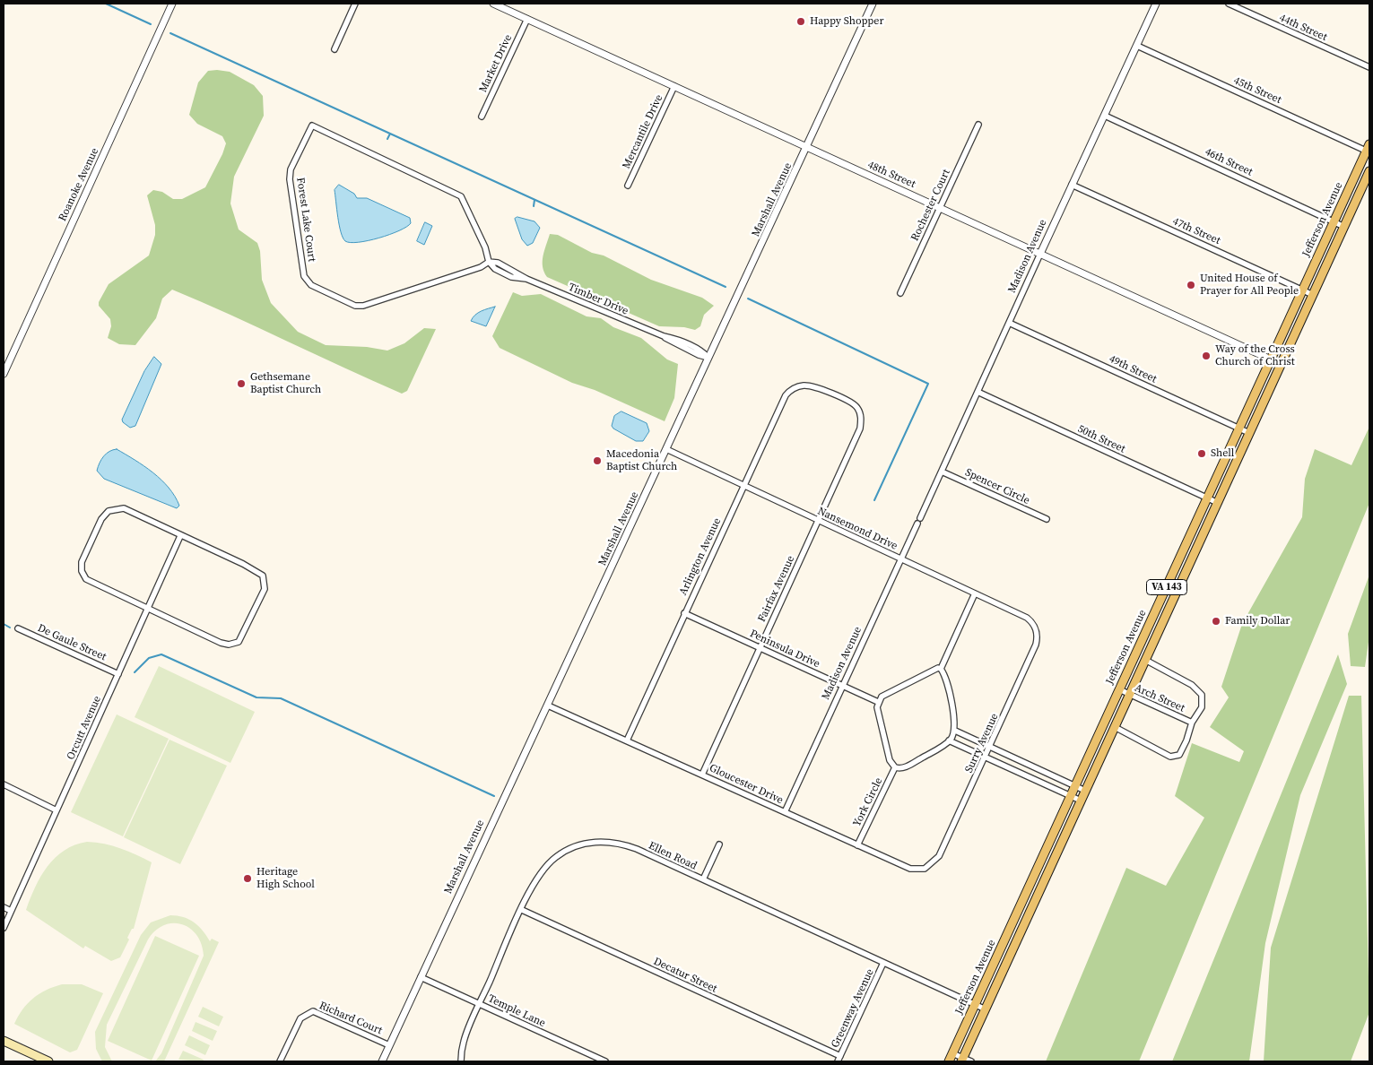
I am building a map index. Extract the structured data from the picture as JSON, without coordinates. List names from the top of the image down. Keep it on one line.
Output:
{"streets":{"main road":["Jefferson Avenue","VA 143"],"street":["44th Street","Market Drive","45th Street","Mercantile Drive","46th Street","48th Street","Roanoke Avenue","Marshall Avenue","Rochester Court","Forest Lake Court","47th Street","Madison Avenue","Timber Drive","49th Street","50th Street","Spencer Circle","Nansemond Drive","Arlington Avenue","Fairfax Avenue","De Gaule Street","Peninsula Drive","Arch Street","Orcutt Avenue","Surry Avenue","Gloucester Drive","York Circle","Ellen Road","Decatur Street","Greenway Avenue","Temple Lane","Richard Court"]},"crossings":[["Market Drive","48th Street"],["45th Street","Jefferson Avenue"],["45th Street","Madison Avenue"],["Mercantile Drive","48th Street"],["46th Street","Jefferson Avenue"],["46th Street","Madison Avenue"],["48th Street","Marshall Avenue"],["48th Street","Rochester Court"],["48th Street","Jefferson Avenue"],["48th Street","Madison Avenue"],["Marshall Avenue","Timber Drive"],["Marshall Avenue","Nansemond Drive"],["Marshall Avenue","Gloucester Drive"],["Marshall Avenue","Temple Lane"],["Marshall Avenue","Richard Court"],["Forest Lake Court","Timber Drive"],["Jefferson Avenue","47th Street"],["Jefferson Avenue","49th Street"],["Jefferson Avenue","50th Street"],["Jefferson Avenue","Arch Street"],["Jefferson Avenue","Ellen Road"],["47th Street","Madison Avenue"],["Madison Avenue","49th Street"],["Madison Avenue","50th Street"],["Madison Avenue","Spencer Circle"],["Madison Avenue","Nansemond Drive"],["Madison Avenue","Peninsula Drive"],["Madison Avenue","Gloucester Drive"],["Nansemond Drive","Arlington Avenue"],["Nansemond Drive","Fairfax Avenue"],["Nansemond Drive","Surry Avenue"],["Arlington Avenue","Fairfax Avenue"],["Arlington Avenue","Peninsula Drive"],["Arlington Avenue","Gloucester Drive"],["Fairfax Avenue","Peninsula Drive"],["Fairfax Avenue","Gloucester Drive"],["De Gaule Street","Orcutt Avenue"],["Surry Avenue","Gloucester Drive"],["Gloucester Drive","York Circle"],["Ellen Road","Decatur Street"],["Ellen Road","Greenway Avenue"],["Ellen Road","Temple Lane"],["Decatur Street","Greenway Avenue"]],"places":["Happy Shopper","United House of Prayer for All People","Way of the Cross Church of Christ","Gethsemane Baptist Church","Shell","Macedonia Baptist Church","Family Dollar","Heritage High School"]}
